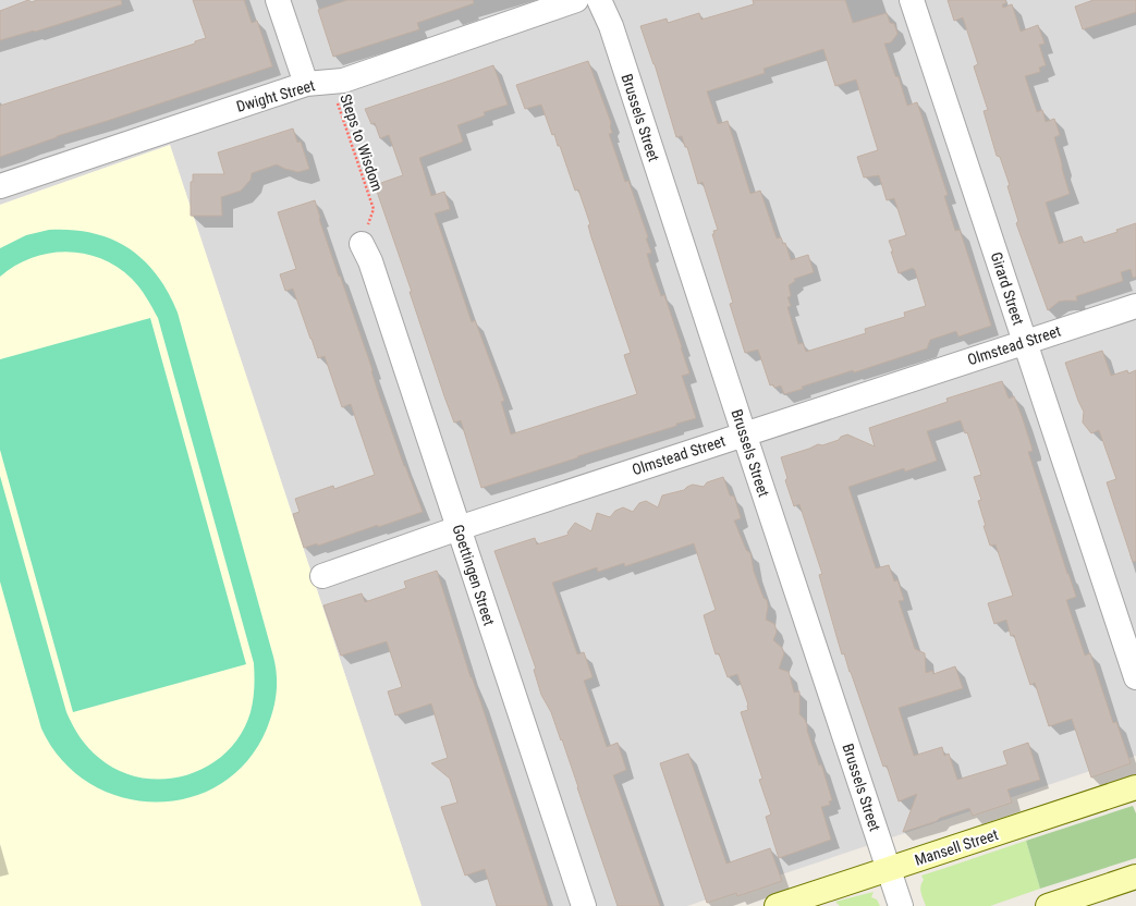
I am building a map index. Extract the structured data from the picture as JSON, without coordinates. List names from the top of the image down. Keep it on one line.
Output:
{"streets":{"street":["Dwight Street","Brussels Street","Girard Street","Olmstead Street","Goettingen Street","Mansell Street"],"path":["Steps to Wisdom"]},"crossings":[["Dwight Street","Steps to Wisdom"],["Brussels Street","Olmstead Street"],["Brussels Street","Mansell Street"],["Girard Street","Olmstead Street"],["Olmstead Street","Goettingen Street"]]}
